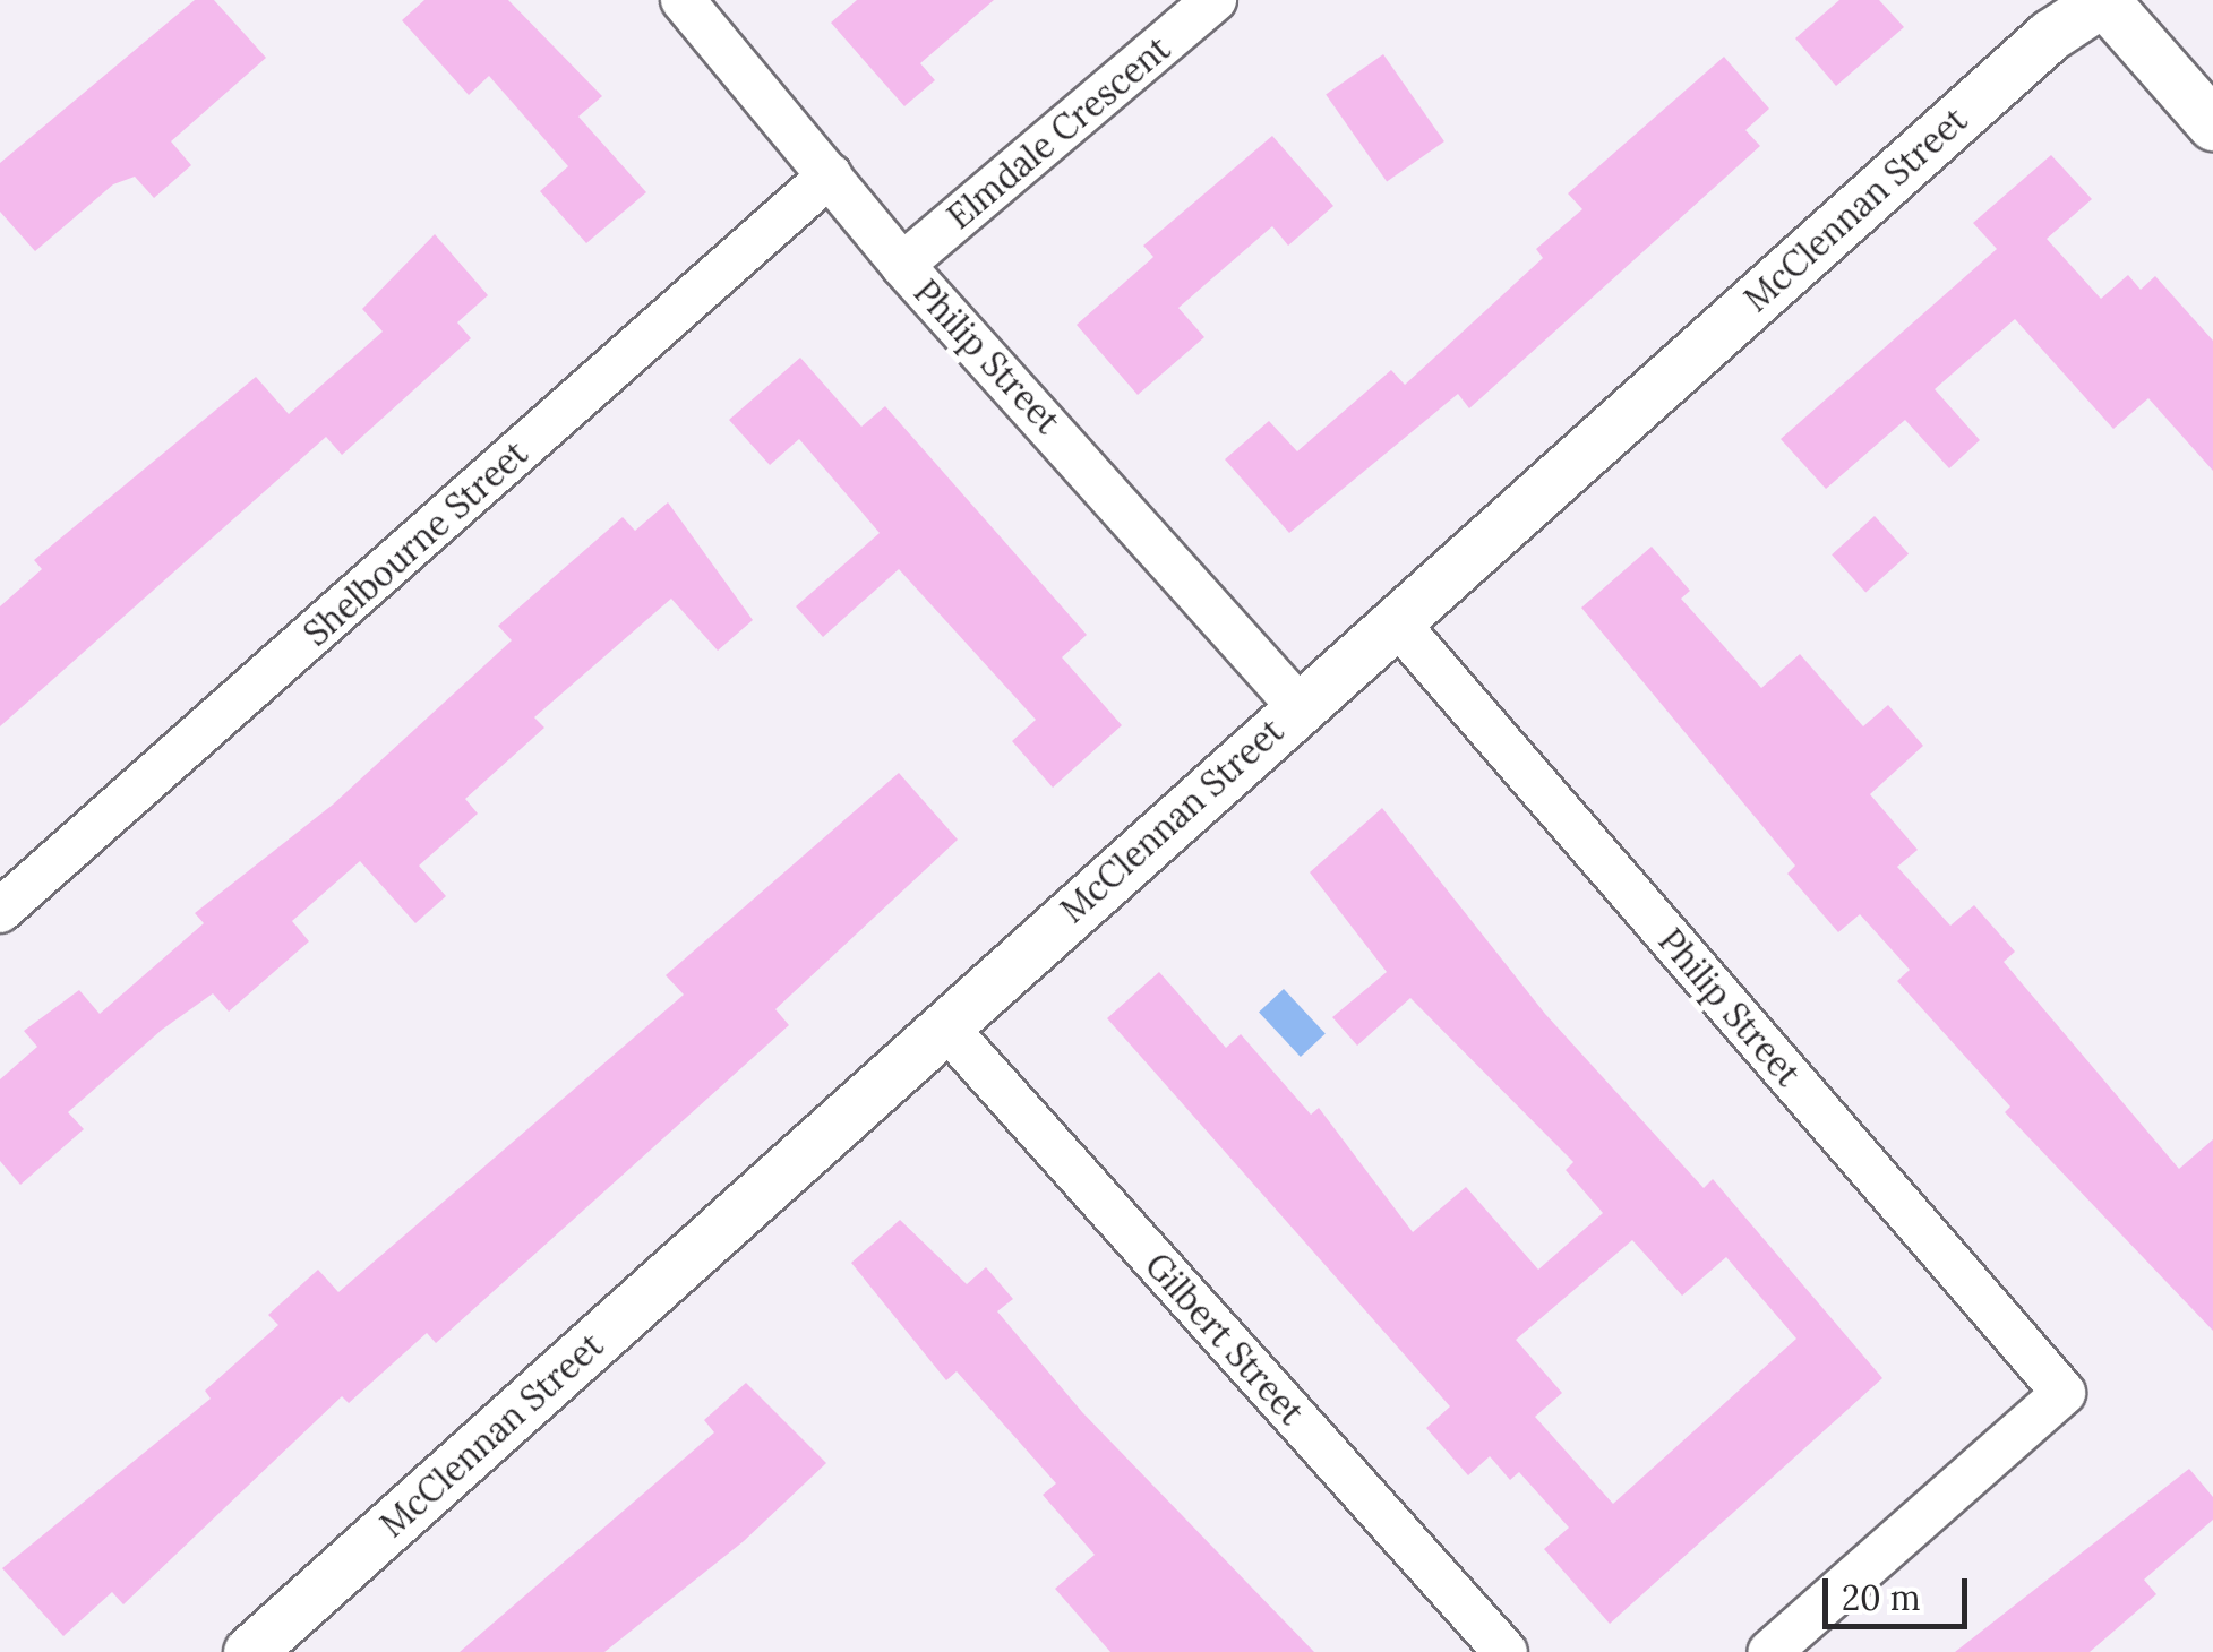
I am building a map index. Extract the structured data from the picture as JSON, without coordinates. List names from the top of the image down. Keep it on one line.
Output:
{"streets":{"street":["Elmdale Crescent","McClennan Street","Philip Street","Shelbourne Street","Gilbert Street"]},"crossings":[["Elmdale Crescent","Philip Street"],["McClennan Street","Philip Street"],["McClennan Street","Gilbert Street"],["Philip Street","Shelbourne Street"]],"scale_bar":"20 m"}
